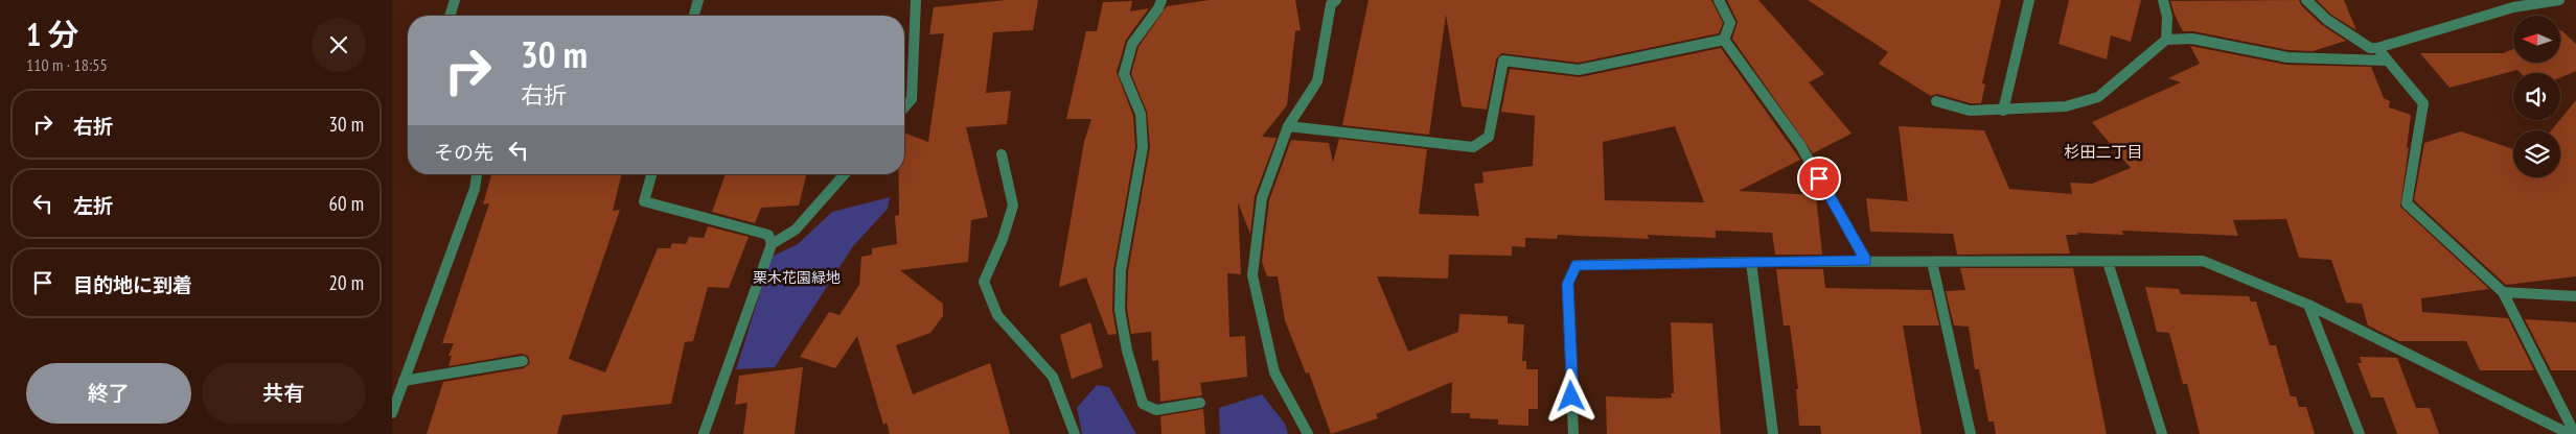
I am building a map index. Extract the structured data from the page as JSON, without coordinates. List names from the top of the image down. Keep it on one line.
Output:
{"districts":["杉田二丁目"],"parks":["栗木花園緑地"],"north":"left","page":{"heading":["1 分","110 m · 18:55"],"turn":["30 m","右折"],"list":[{"name":"右折","value":"30 m"},{"name":"左折","value":"60 m"},{"name":"目的地に到着","value":"20 m"}],"then":"その先","buttons":["終了","共有"]}}
